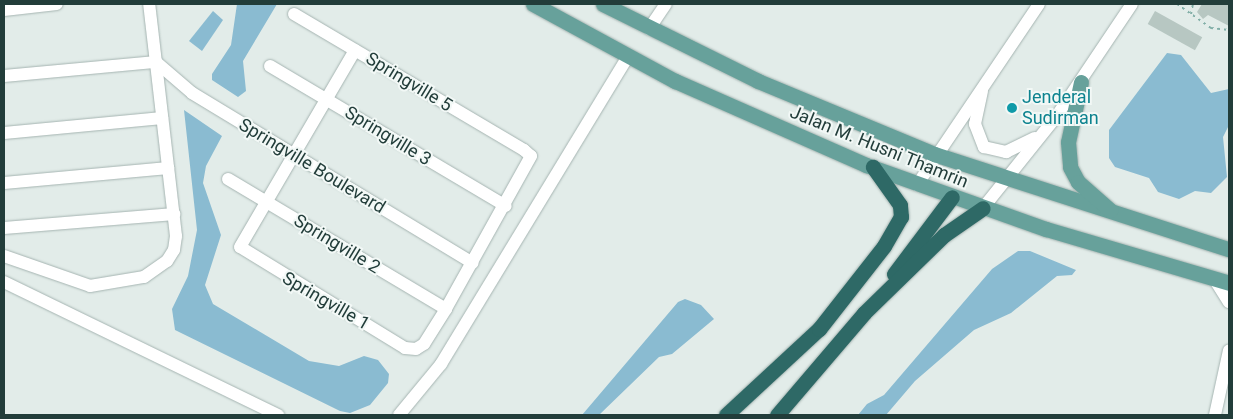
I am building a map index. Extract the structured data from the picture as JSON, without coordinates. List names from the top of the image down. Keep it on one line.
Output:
{"streets":{"main road":["Jalan M. Husni Thamrin"],"street":["Springville 5","Springville 3","Springville Boulevard","Springville 2","Springville 1"]},"crossings":[["Springville 5","Springville 3"],["Springville 2","Springville 1"]],"places":["Jenderal Sudirman"]}
